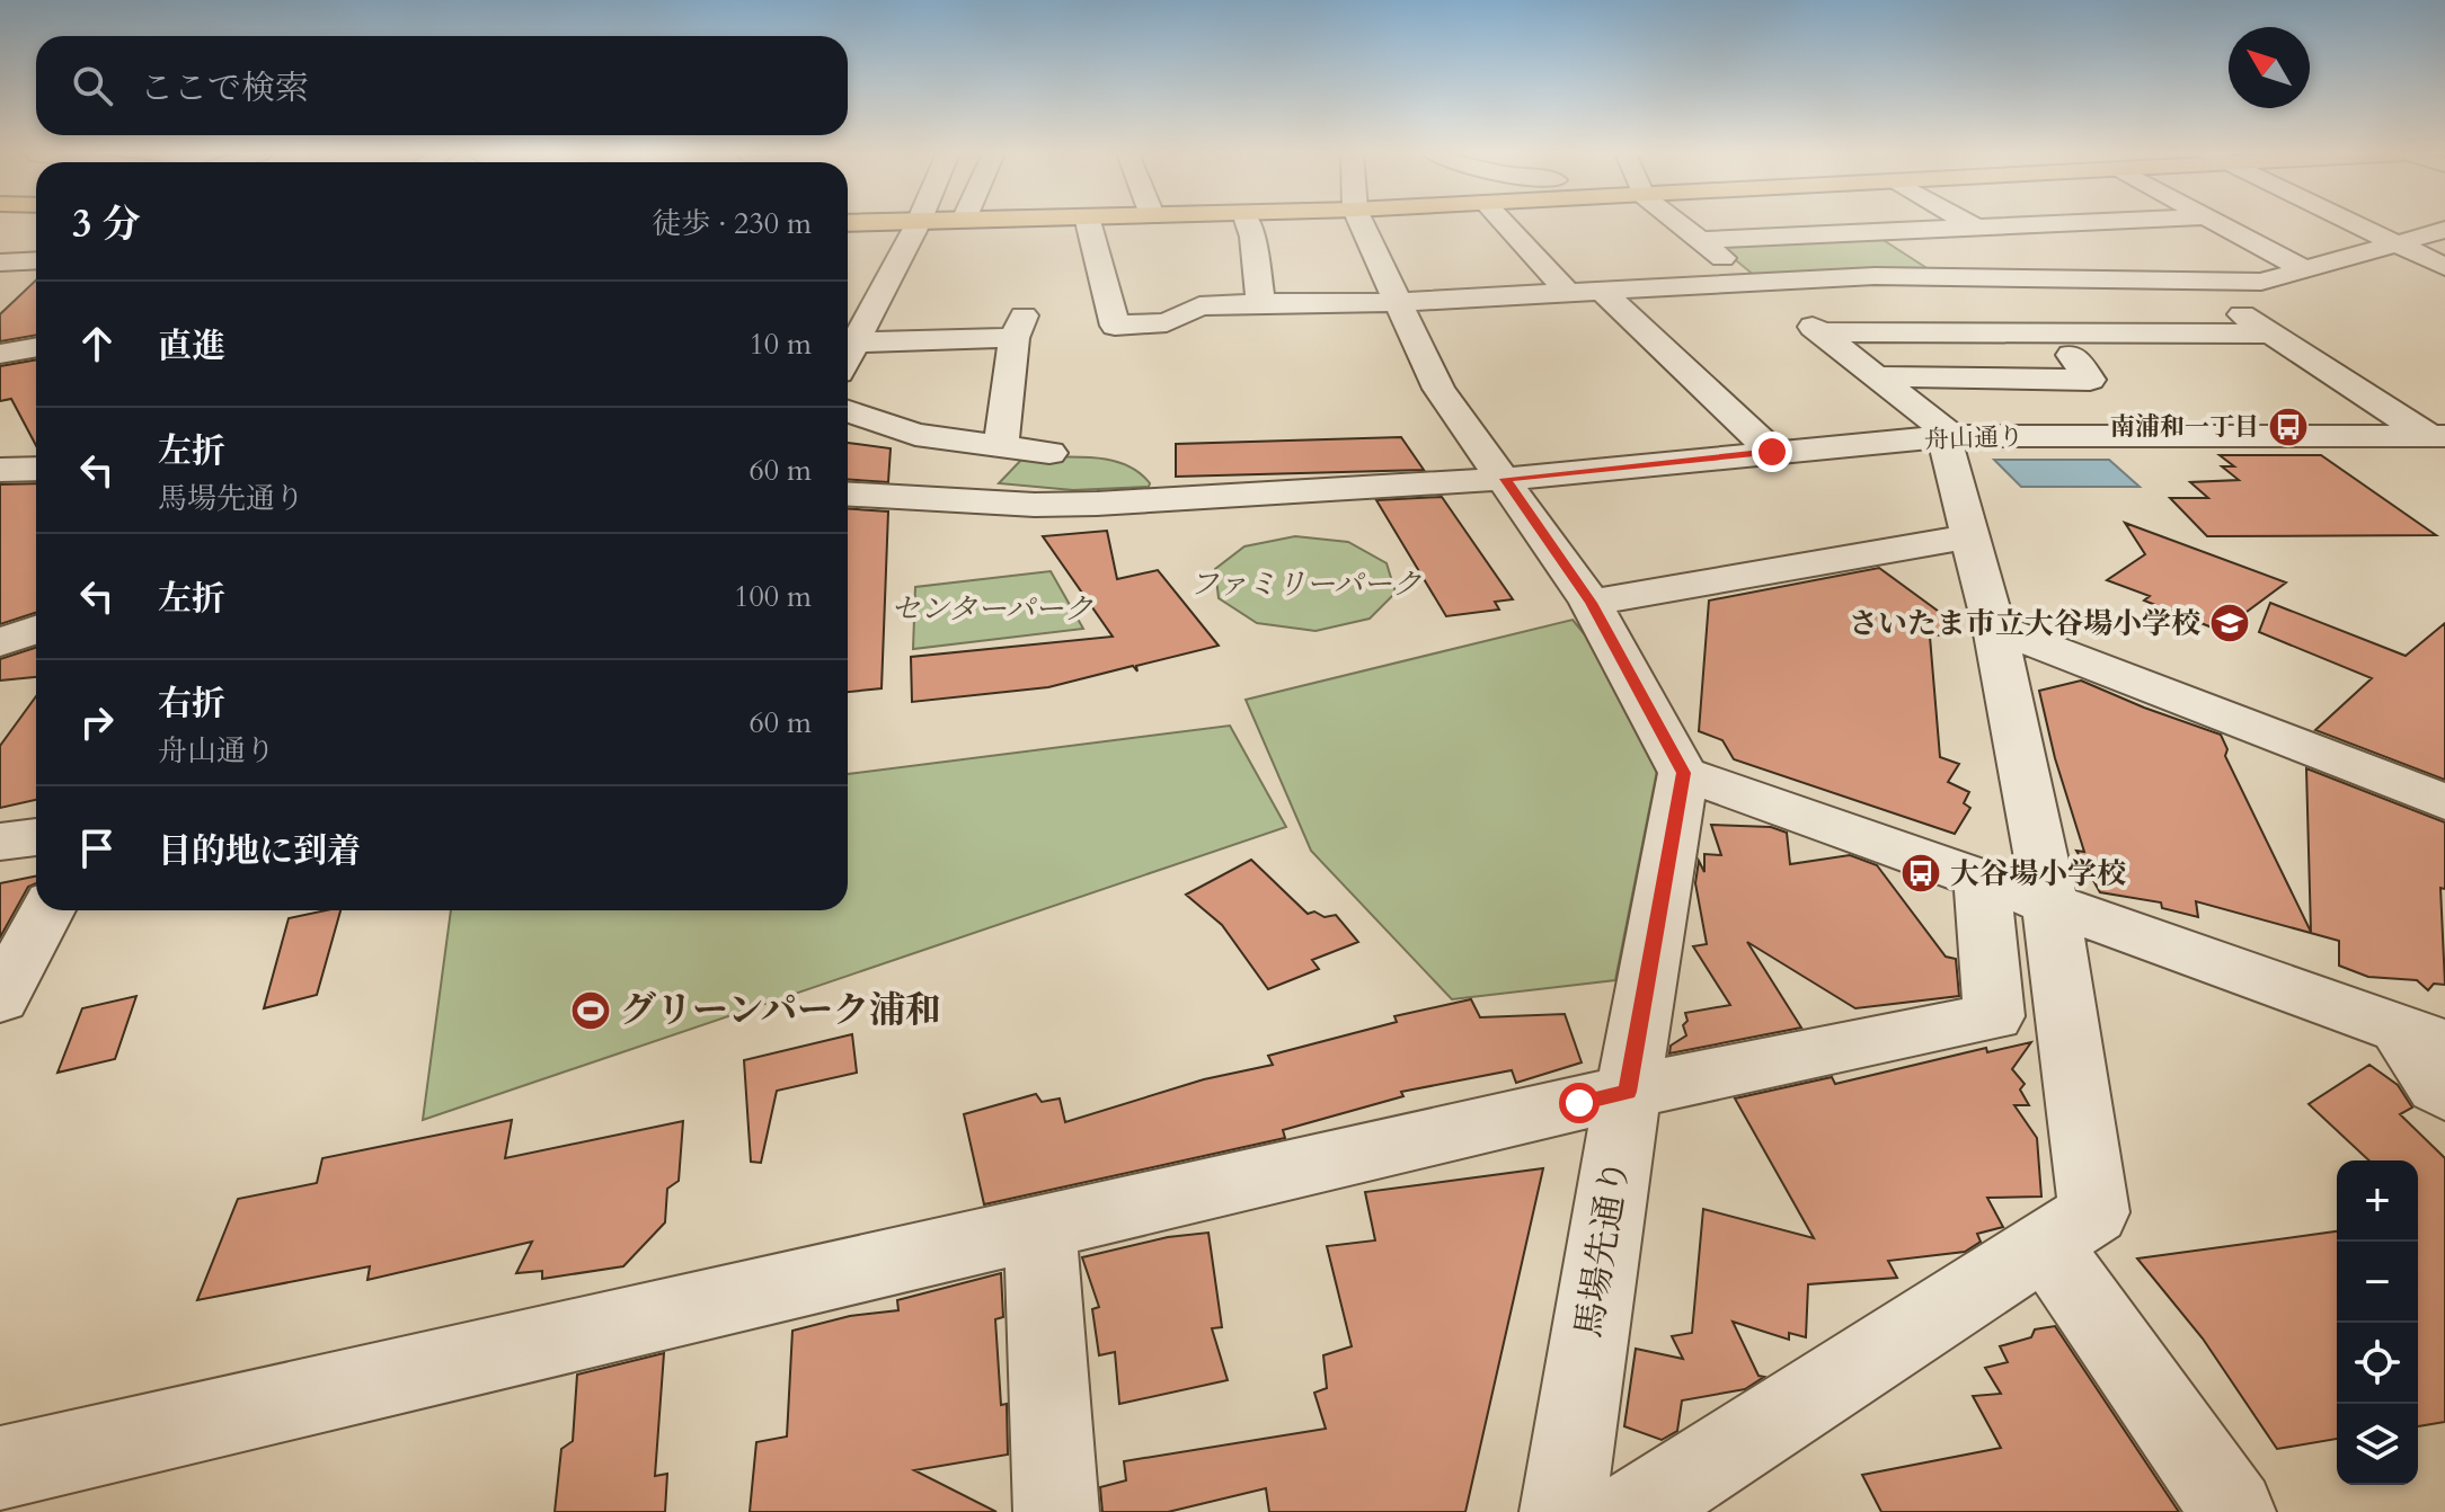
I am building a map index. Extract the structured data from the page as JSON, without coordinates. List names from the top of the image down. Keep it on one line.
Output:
{"streets":{"street":["舟山通り","馬場先通り"]},"parks":["ファミリーパーク","センターパーク"],"places":{"bus stop":["南浦和一丁目","大谷場小学校"],"school or university":["さいたま市立大谷場小学校"],"sports":["グリーンパーク浦和"]},"north":"top left","page":{"search":"ここで検索","heading":["3 分","徒歩 · 230 m"],"list":[["直進","10 m"],["左折","馬場先通り","60 m"],["左折","100 m"],["右折","舟山通り","60 m"],"目的地に到着"],"map_buttons":["+","−"]}}
